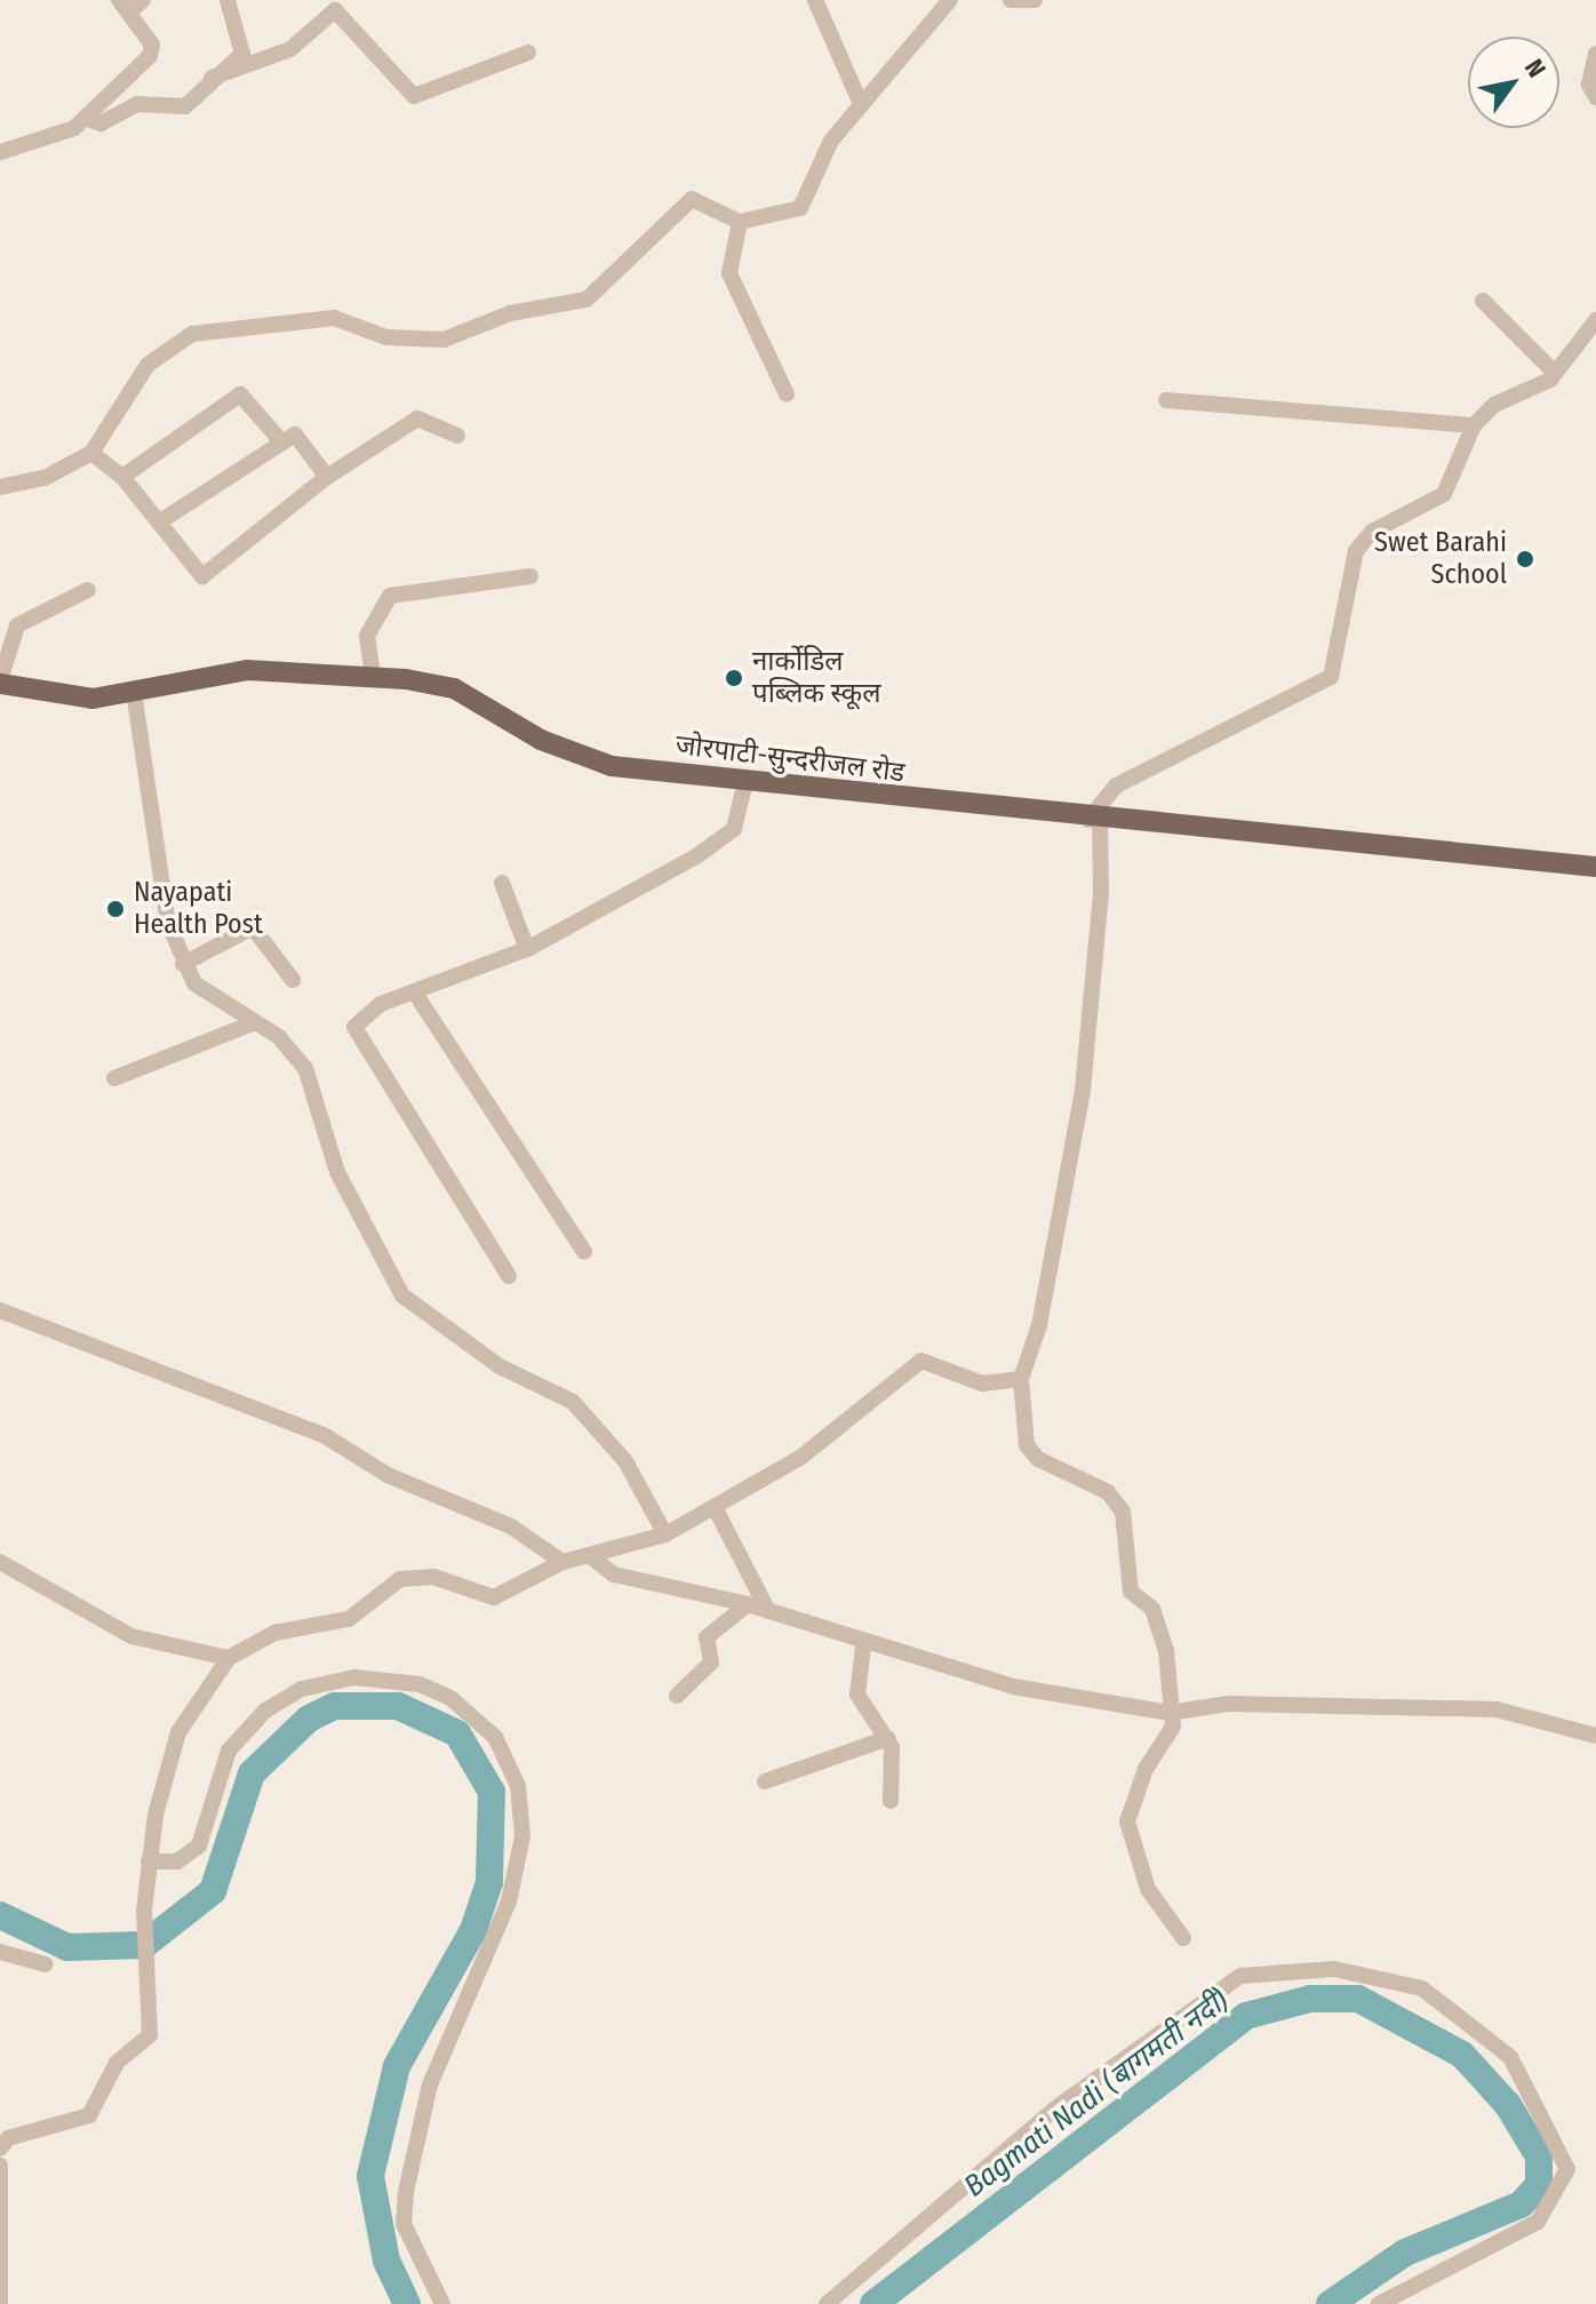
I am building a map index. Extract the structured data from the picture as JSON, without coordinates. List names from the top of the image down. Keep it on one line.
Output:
{"streets":{"main road":["जोरपाटी-सुन्दरीजल रोड"]},"water":["Bagmati Nadi (बागमती नदी)"],"places":["Swet Barahi School","नार्कोडिल पब्लिक स्कूल","Nayapati Health Post"],"north":"top right"}
